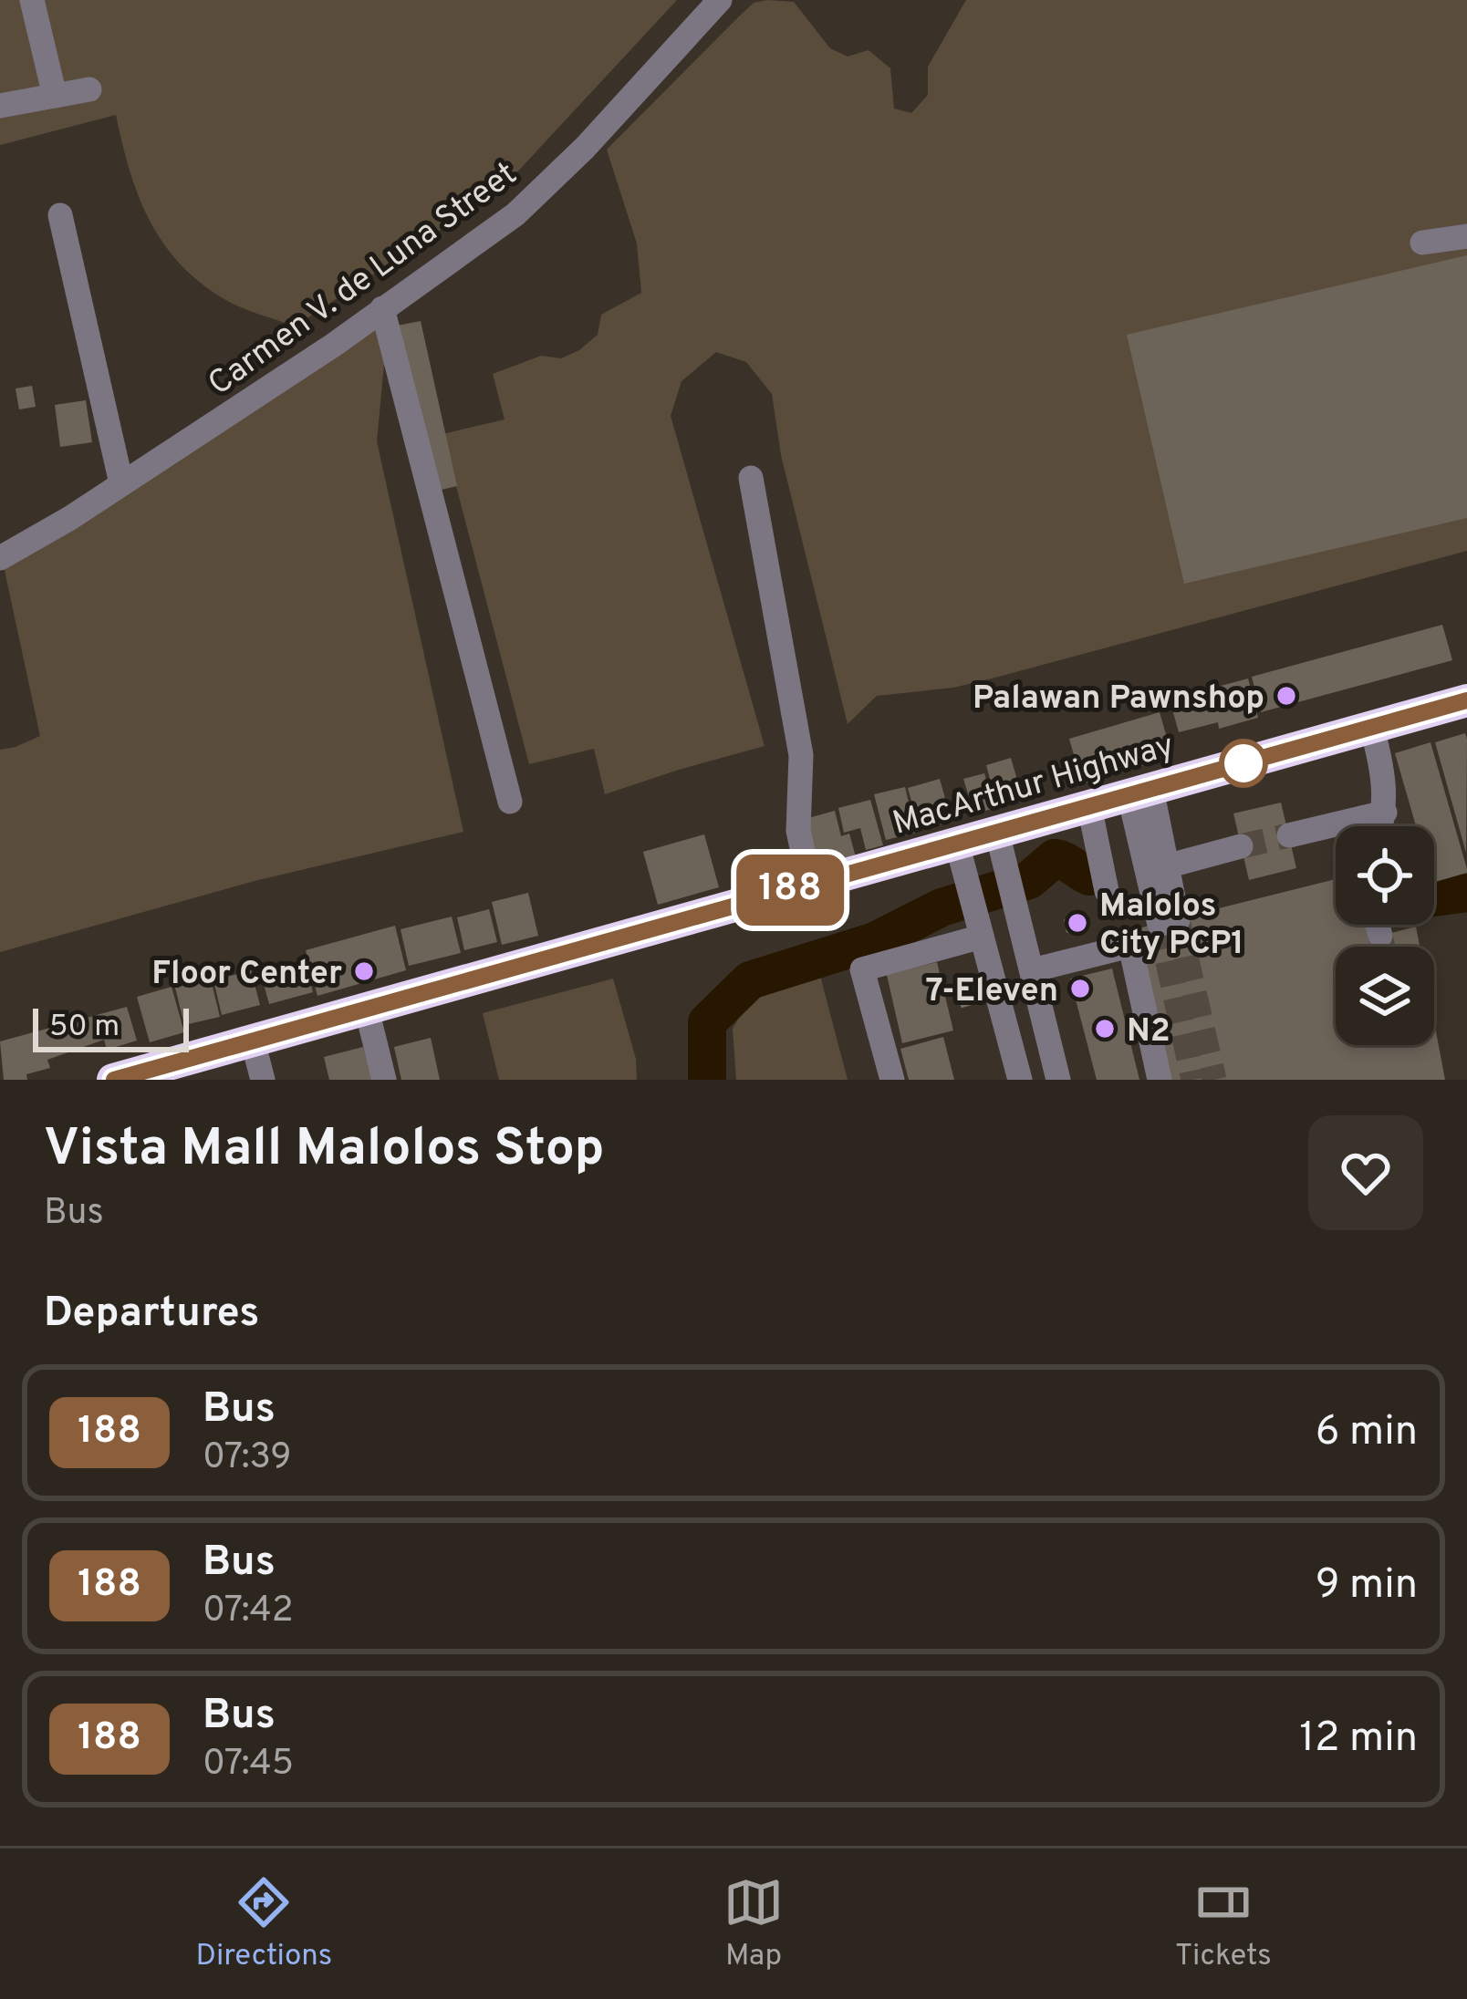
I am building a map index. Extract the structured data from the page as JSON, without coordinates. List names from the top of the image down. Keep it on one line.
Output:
{"streets":{"highway":["MacArthur Highway"],"street":["Carmen V. de Luna Street"]},"places":["Palawan Pawnshop","Malolos City PCP1","Floor Center","7-Eleven","N2"],"lines":["bus line 188"],"scale_bar":"50 m","page":{"on_map":"188","scale":"50 m","heading":[["Vista Mall Malolos Stop","Bus"],"Departures"],"list":[{"mark":"188","name":"Bus","note":"07:39","value":"6 min"},{"mark":"188","name":"Bus","note":"07:42","value":"9 min"},{"mark":"188","name":"Bus","note":"07:45","value":"12 min"}],"tabs":["Directions","Map","Tickets"]}}
